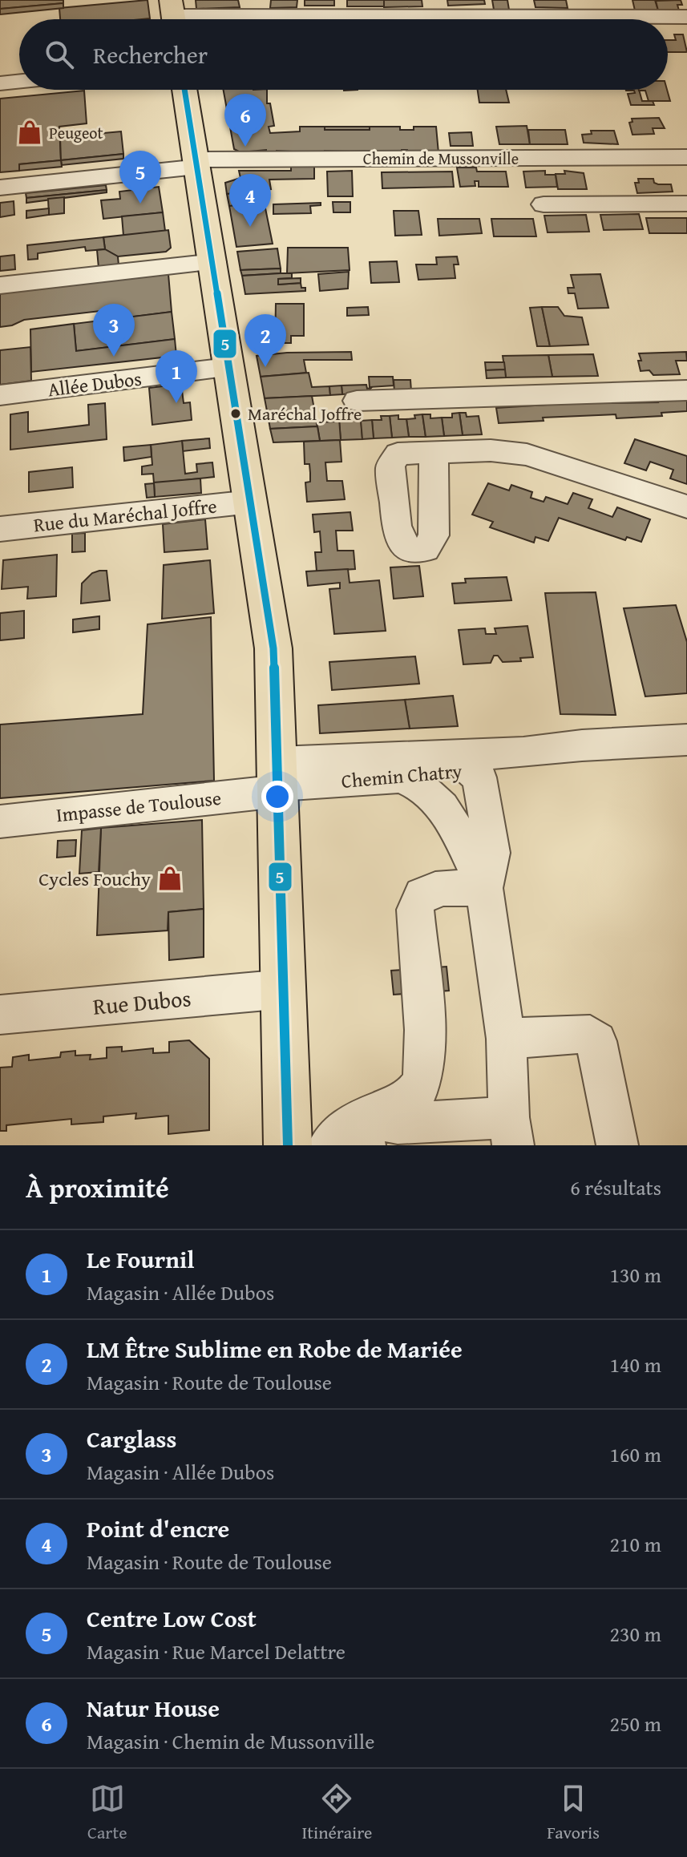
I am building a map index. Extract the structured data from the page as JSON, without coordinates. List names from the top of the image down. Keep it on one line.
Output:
{"streets":{"street":["Chemin de Mussonville","Allée Dubos","Rue du Maréchal Joffre","Chemin Chatry","Impasse de Toulouse","Rue Dubos"]},"crossings":[["Chemin Chatry","Impasse de Toulouse"]],"places":{"shop":["Peugeot","Cycles Fouchy"],"other":["Maréchal Joffre"]},"lines":["transit line 5"],"page":{"search":"Rechercher","pins":["6","5","4","3","2","1"],"heading":["À proximité","6 résultats"],"list":[{"mark":"1","name":"Le Fournil","note":"Magasin · Allée Dubos","value":"130 m"},{"mark":"2","name":"LM Être Sublime en Robe de Mariée","note":"Magasin · Route de Toulouse","value":"140 m"},{"mark":"3","name":"Carglass","note":"Magasin · Allée Dubos","value":"160 m"},{"mark":"4","name":"Point d'encre","note":"Magasin · Route de Toulouse","value":"210 m"},{"mark":"5","name":"Centre Low Cost","note":"Magasin · Rue Marcel Delattre","value":"230 m"},{"mark":"6","name":"Natur House","note":"Magasin · Chemin de Mussonville","value":"250 m"}],"nav":["Carte","Itinéraire","Favoris"]}}
